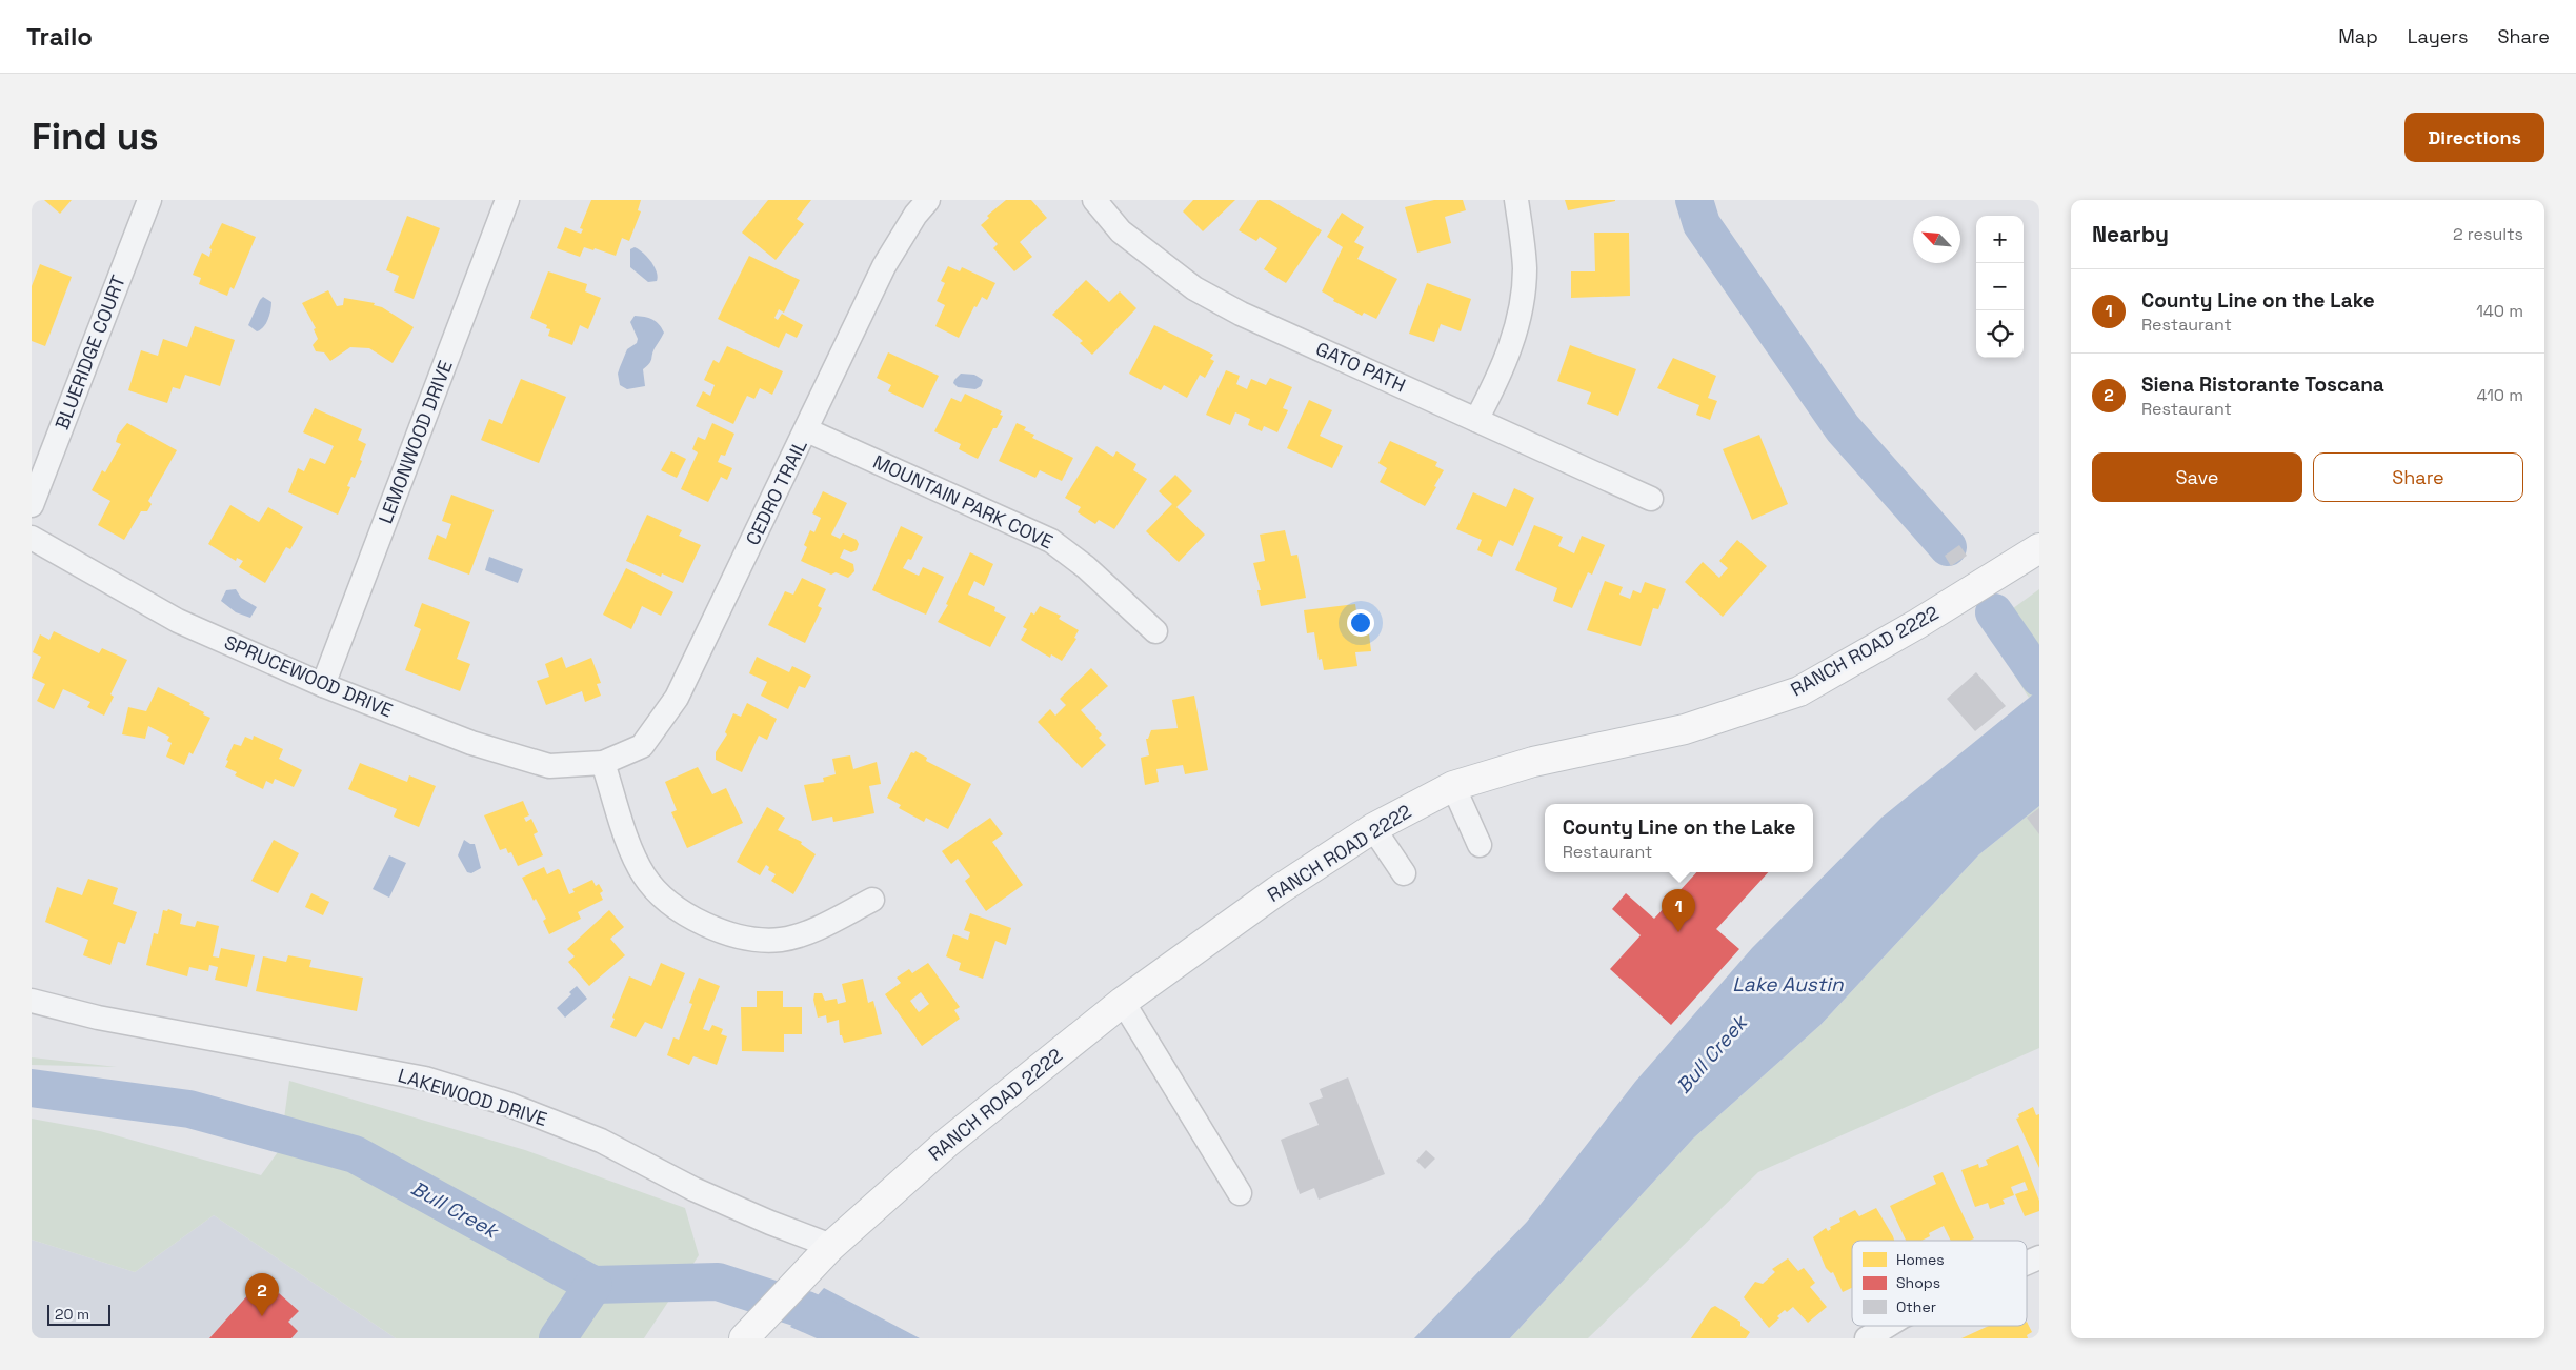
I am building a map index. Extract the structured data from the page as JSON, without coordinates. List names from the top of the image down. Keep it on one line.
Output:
{"streets":{"main road":["RANCH ROAD 2222"],"street":["BLUERIDGE COURT","GATO PATH","LEMONWOOD DRIVE","CEDRO TRAIL","MOUNTAIN PARK COVE","SPRUCEWOOD DRIVE","LAKEWOOD DRIVE"]},"crossings":[["LEMONWOOD DRIVE","SPRUCEWOOD DRIVE"],["CEDRO TRAIL","MOUNTAIN PARK COVE"],["CEDRO TRAIL","SPRUCEWOOD DRIVE"],["RANCH ROAD 2222","LAKEWOOD DRIVE"]],"water":["Lake Austin","Bull Creek"],"legend":["Homes","Shops","Other"],"scale_bar":"20 m","north":"top left","page":{"header":"Trailo","nav":["Map","Layers","Share"],"buttons":["Directions",["Save","Share"]],"title":"Find us","heading":["Nearby","2 results"],"map_buttons":["+","−"],"list":[{"mark":"1","name":"County Line on the Lake","note":"Restaurant","value":"140 m"},{"mark":"2","name":"Siena Ristorante Toscana","note":"Restaurant","value":"410 m"}],"popup":["County Line on the Lake","Restaurant"],"pins":["1","2"],"scale":"20 m"}}
